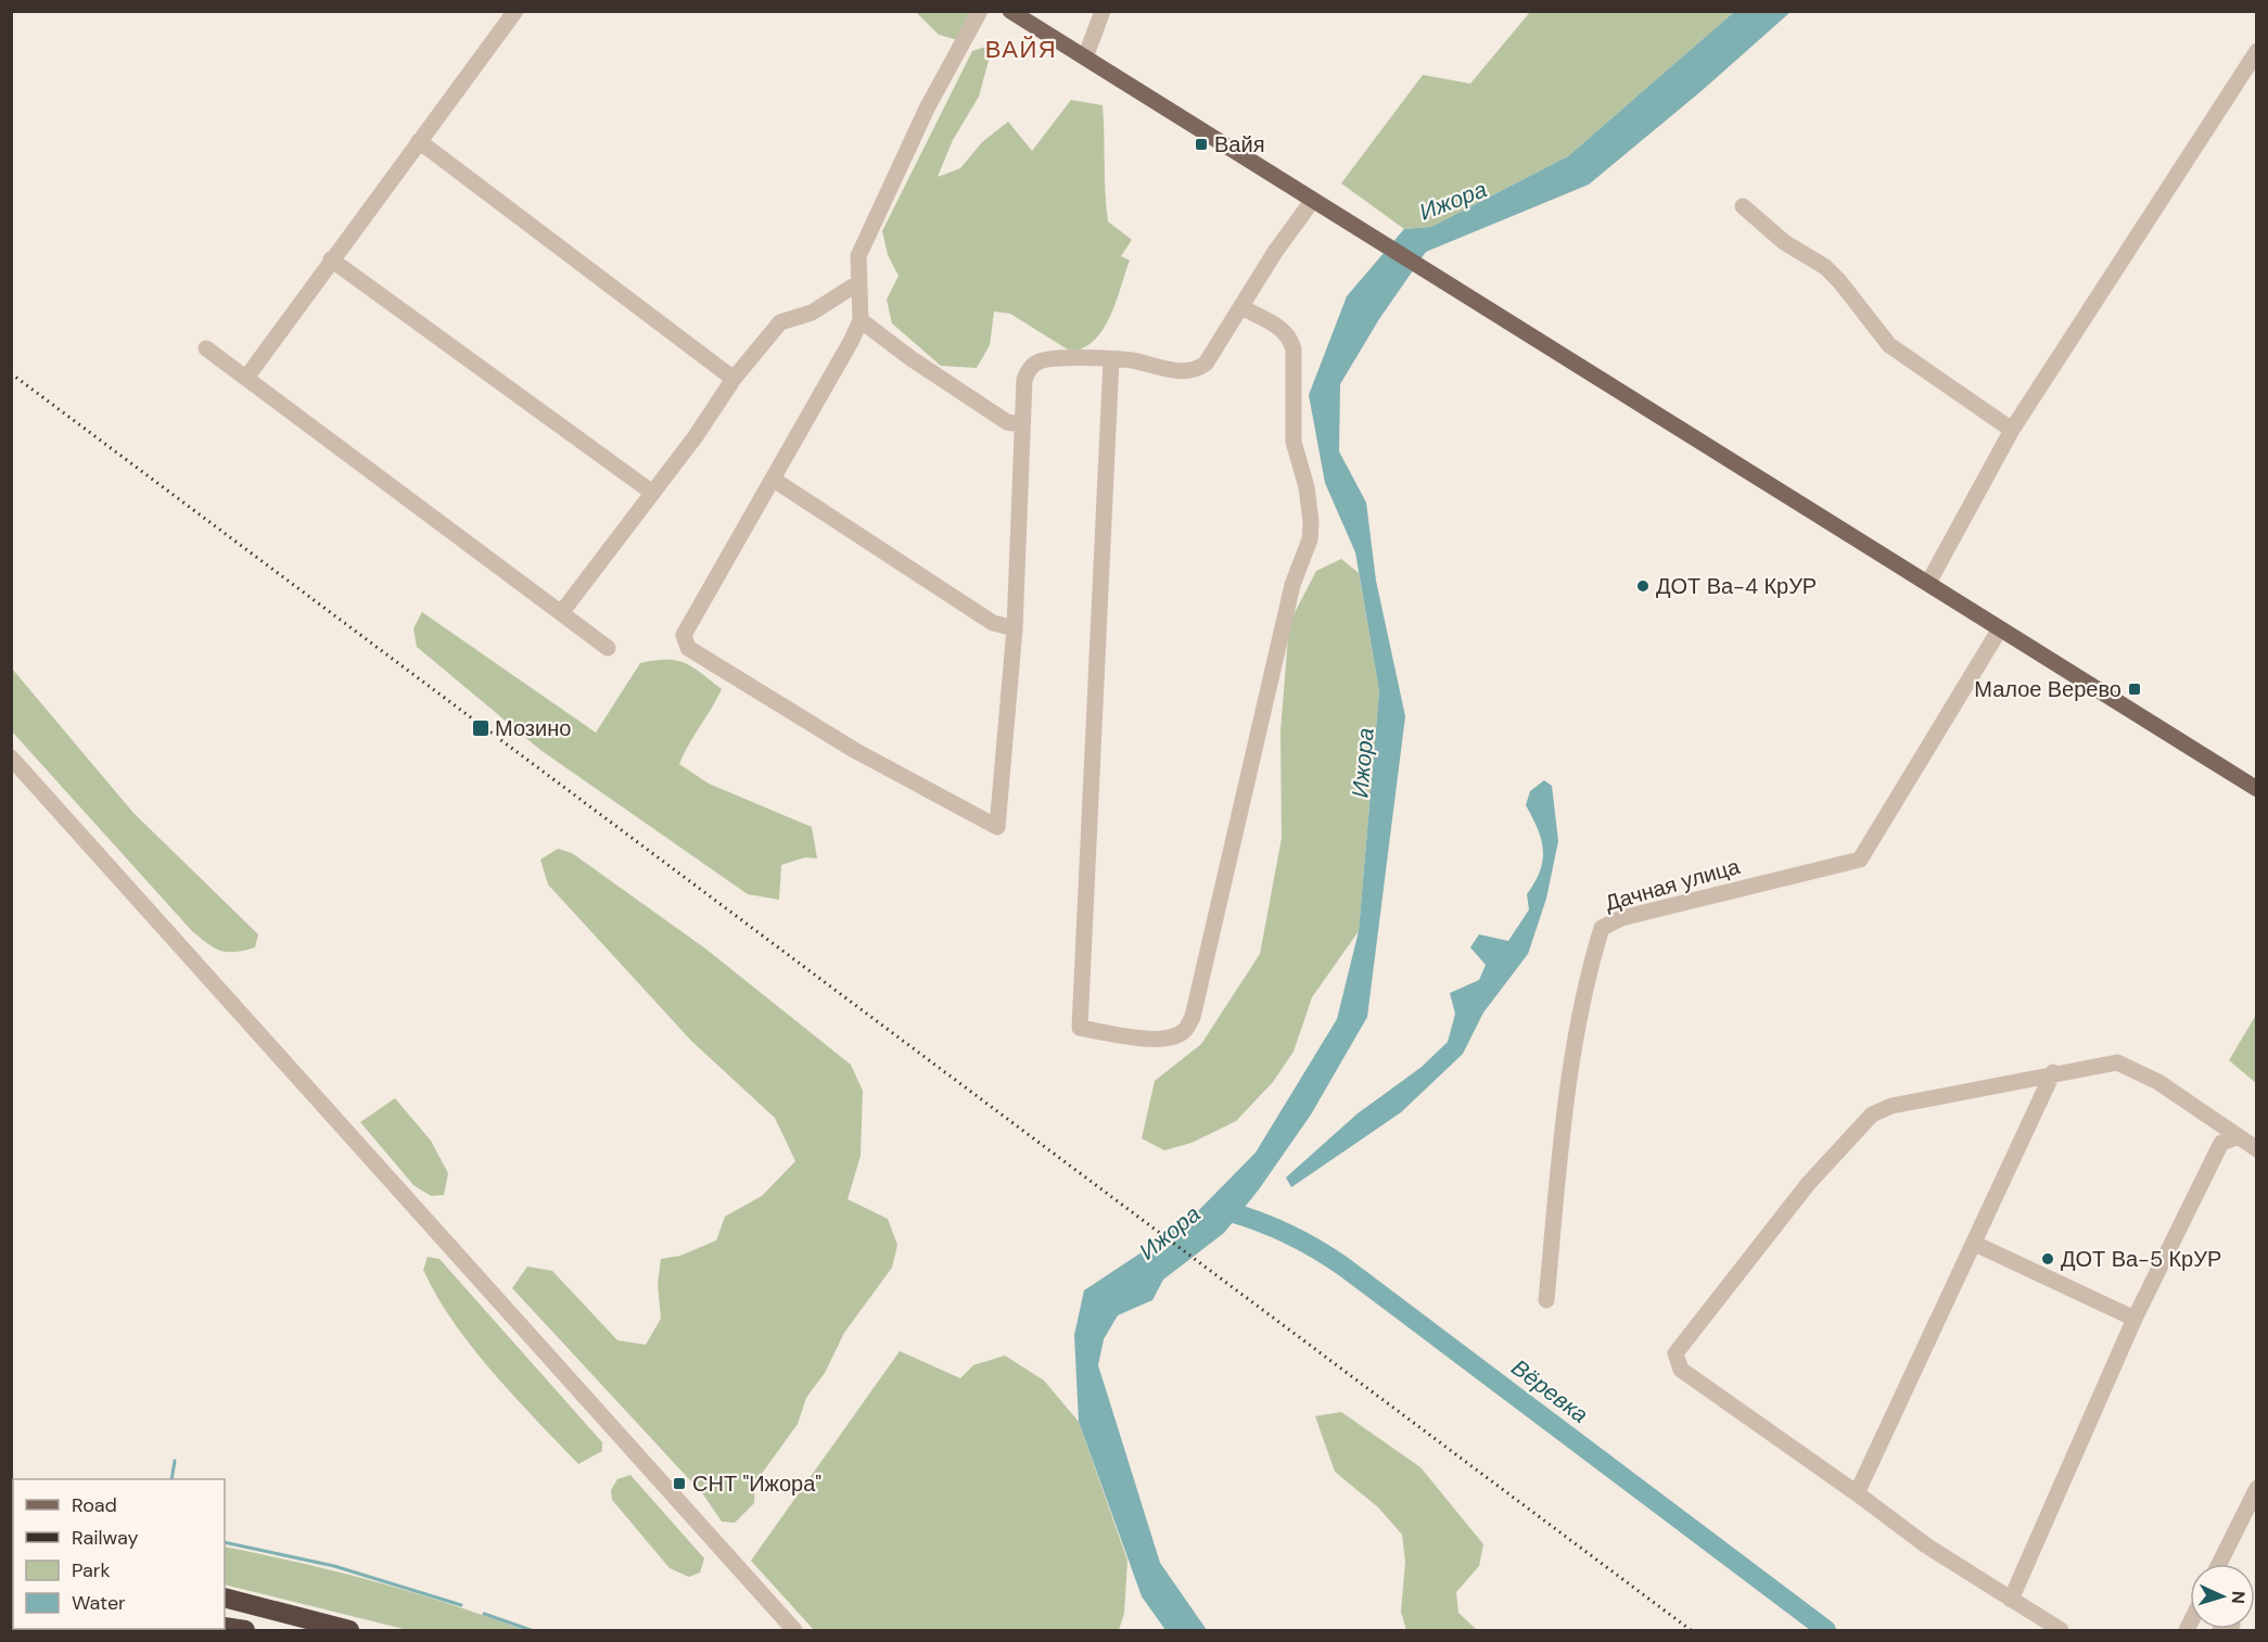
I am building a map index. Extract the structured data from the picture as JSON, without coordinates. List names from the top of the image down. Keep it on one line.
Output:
{"streets":{"street":["Дачная улица"]},"districts":["ВАЙЯ"],"water":["Ижора","Вёревка"],"places":{"transit":["Вайя","Малое Верево","Мозино","СНТ \"Ижора\""],"other":["ДОТ Ва-4 КрУР","ДОТ Ва-5 КрУР"]},"legend":["Road","Railway","Park","Water"],"north":"right"}
